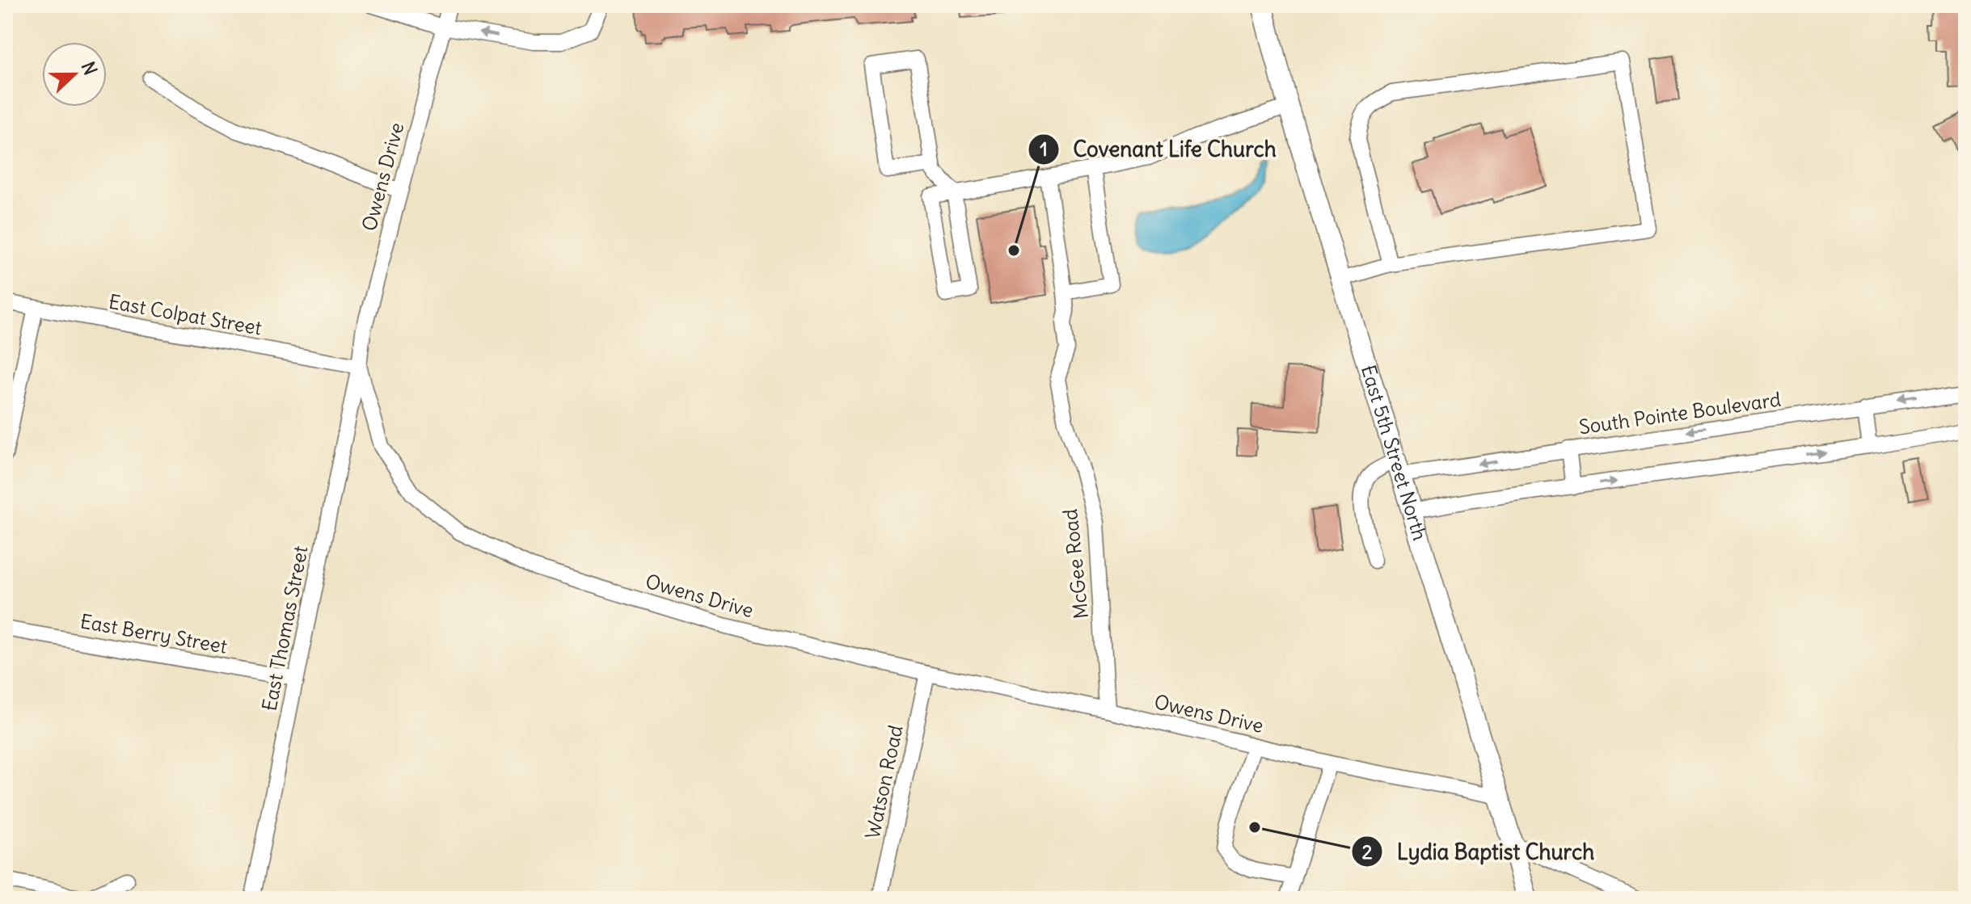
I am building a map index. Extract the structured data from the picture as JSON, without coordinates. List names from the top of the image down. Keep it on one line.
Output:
{"streets":{"main road":["East 5th Street North"],"street":["Owens Drive","East Colpat Street","South Pointe Boulevard","McGee Road","East Thomas Street","East Berry Street","Watson Road"]},"crossings":[["Owens Drive","East Colpat Street"],["Owens Drive","East 5th Street North"],["Owens Drive","McGee Road"],["Owens Drive","East Thomas Street"],["Owens Drive","Watson Road"],["East Colpat Street","East Thomas Street"],["South Pointe Boulevard","East 5th Street North"],["East Thomas Street","East Berry Street"]],"places":["Covenant Life Church","Lydia Baptist Church"],"north":"right"}
